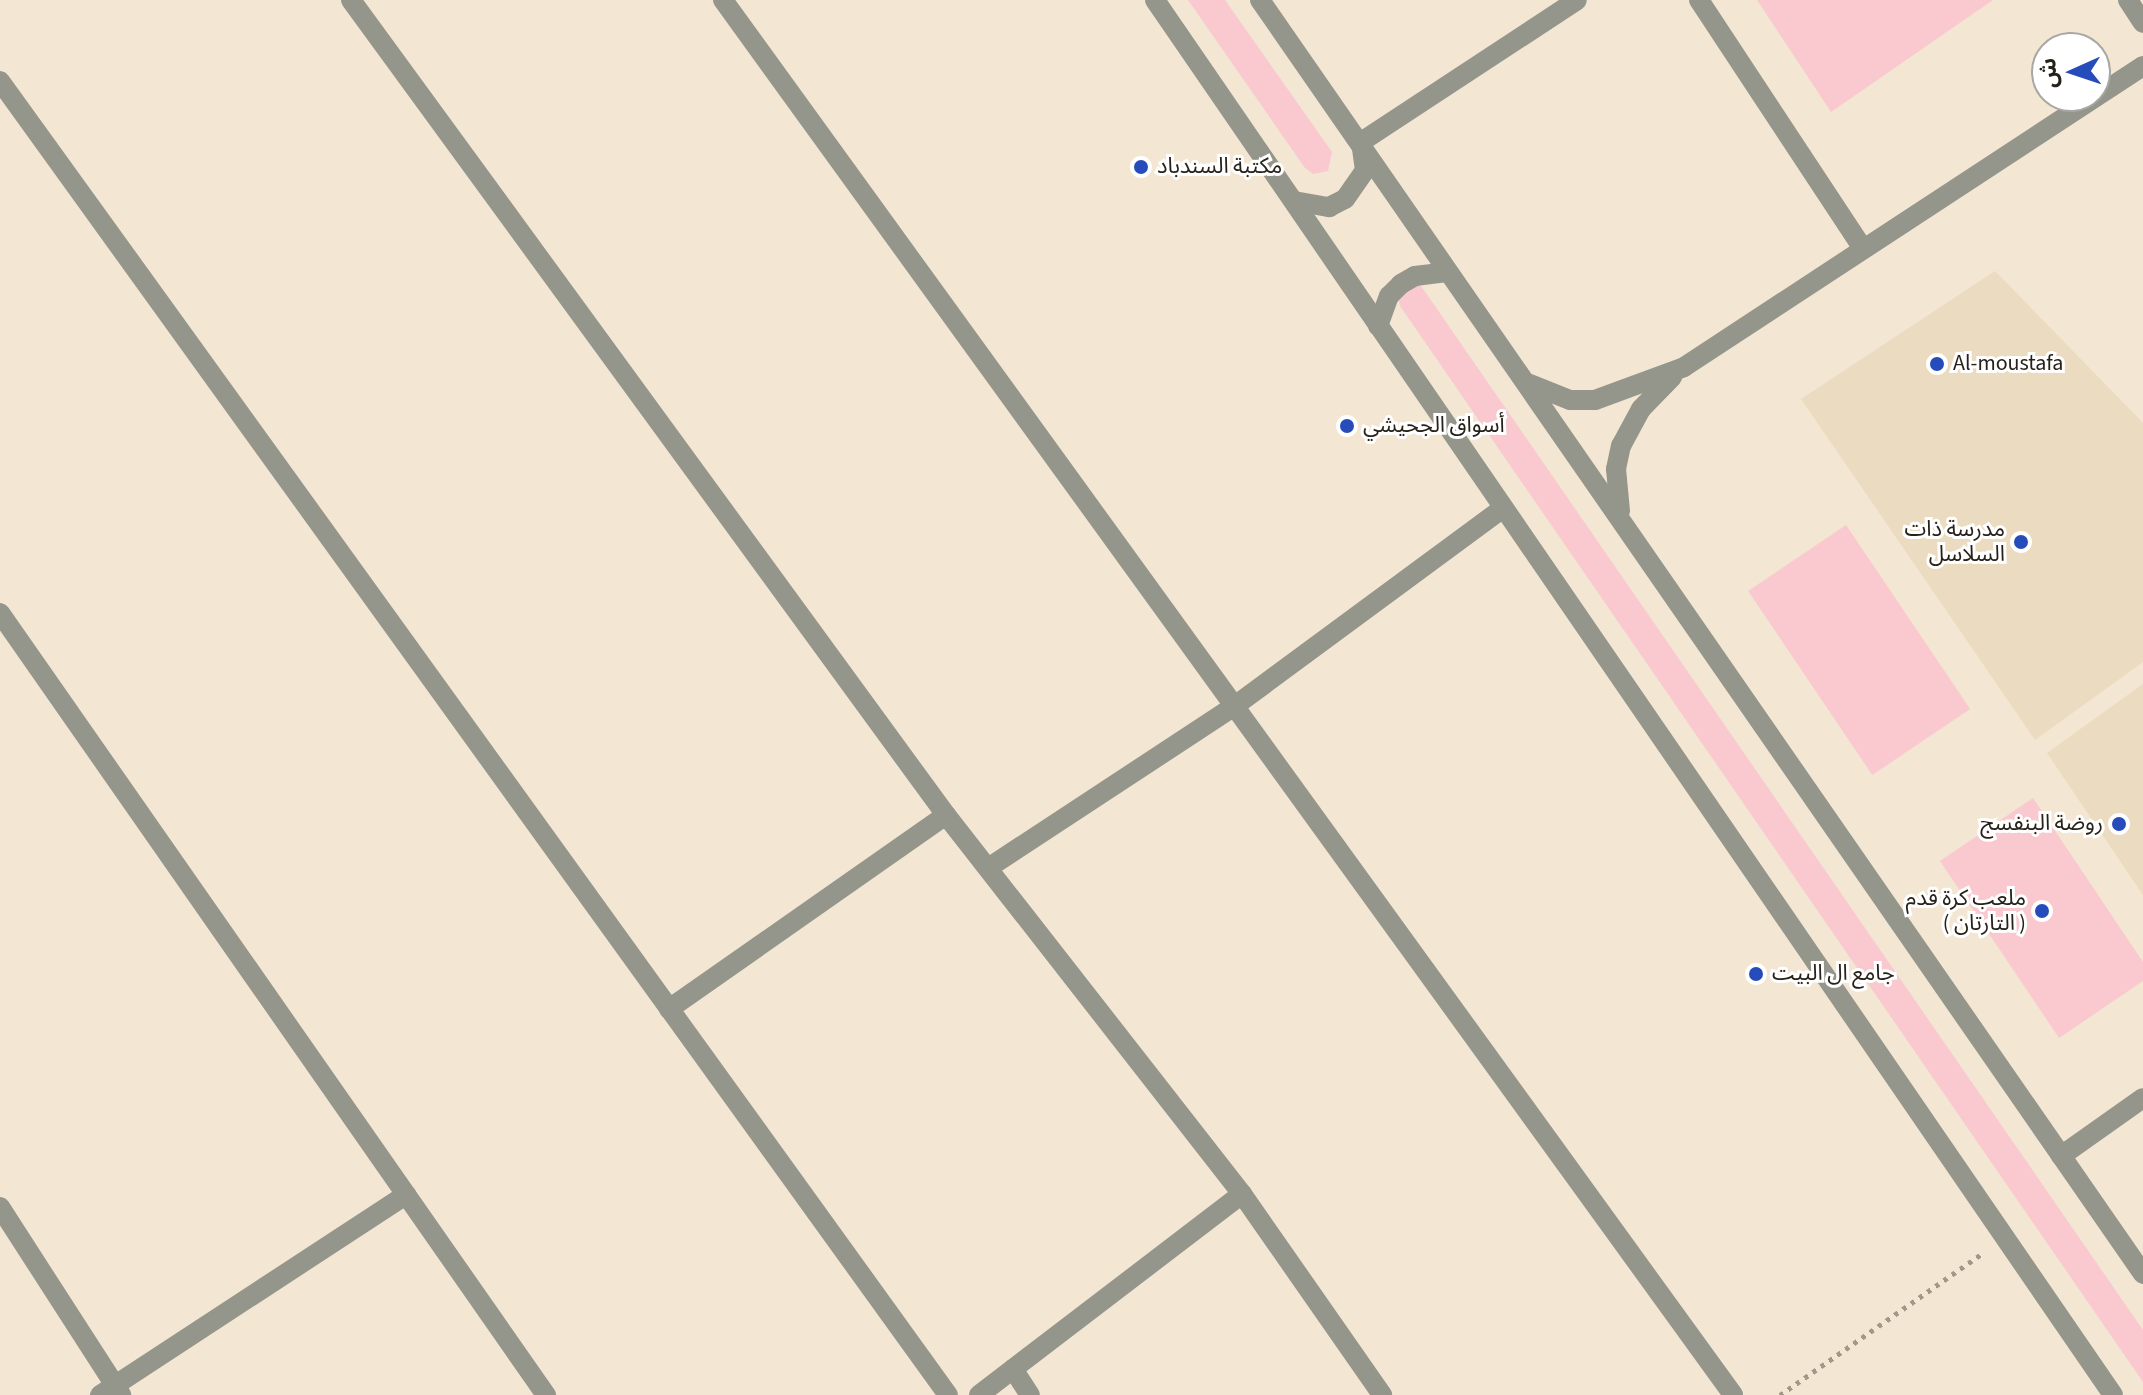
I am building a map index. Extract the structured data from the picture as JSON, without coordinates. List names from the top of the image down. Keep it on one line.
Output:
{"places":["مكتبة السندباد","Al-moustafa","أسواق الجحيشي","مدرسة ذات السلاسل","روضة البنفسج","ملعب كرة قدم ( التارتان )","جامع ال البيت"],"north":"left"}
